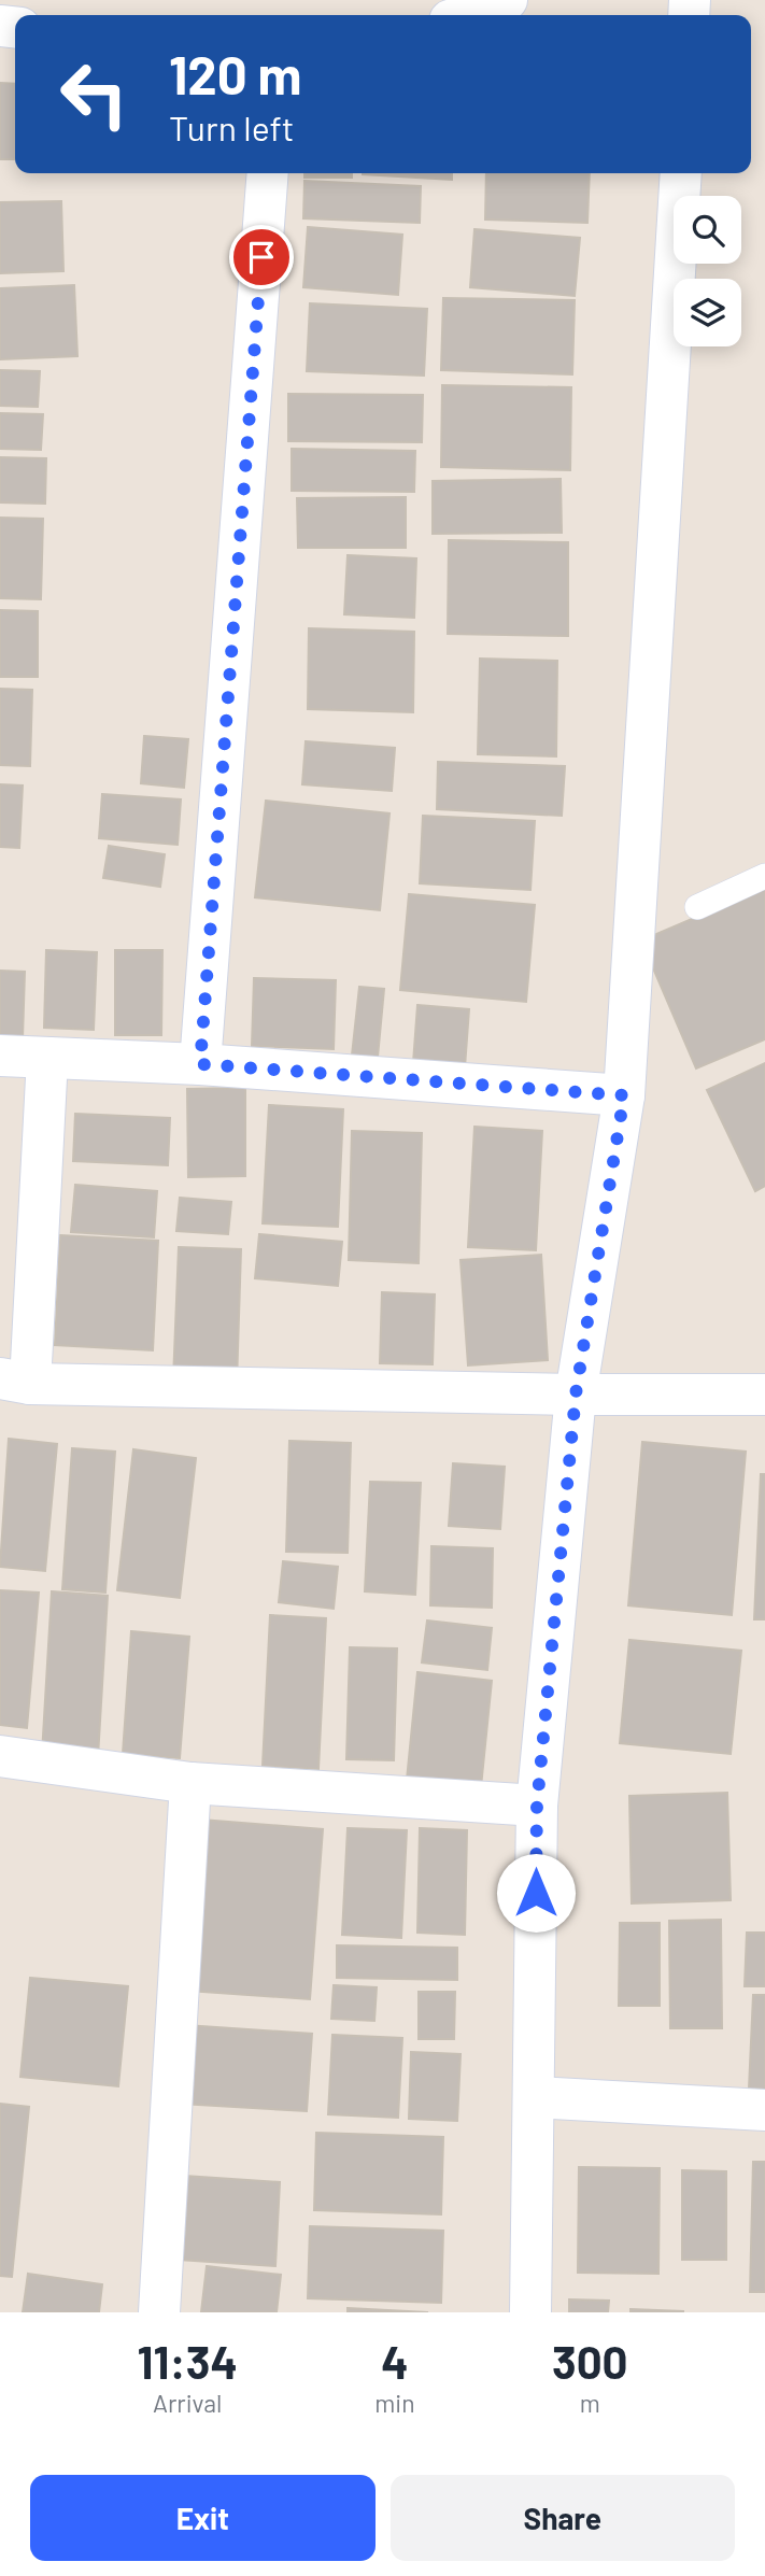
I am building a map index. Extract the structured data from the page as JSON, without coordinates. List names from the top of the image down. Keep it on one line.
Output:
{"page":{"turn":["120 m","Turn left"],"eta":["11:34","Arrival","4","min","300","m"],"buttons":["Exit","Share"]}}
